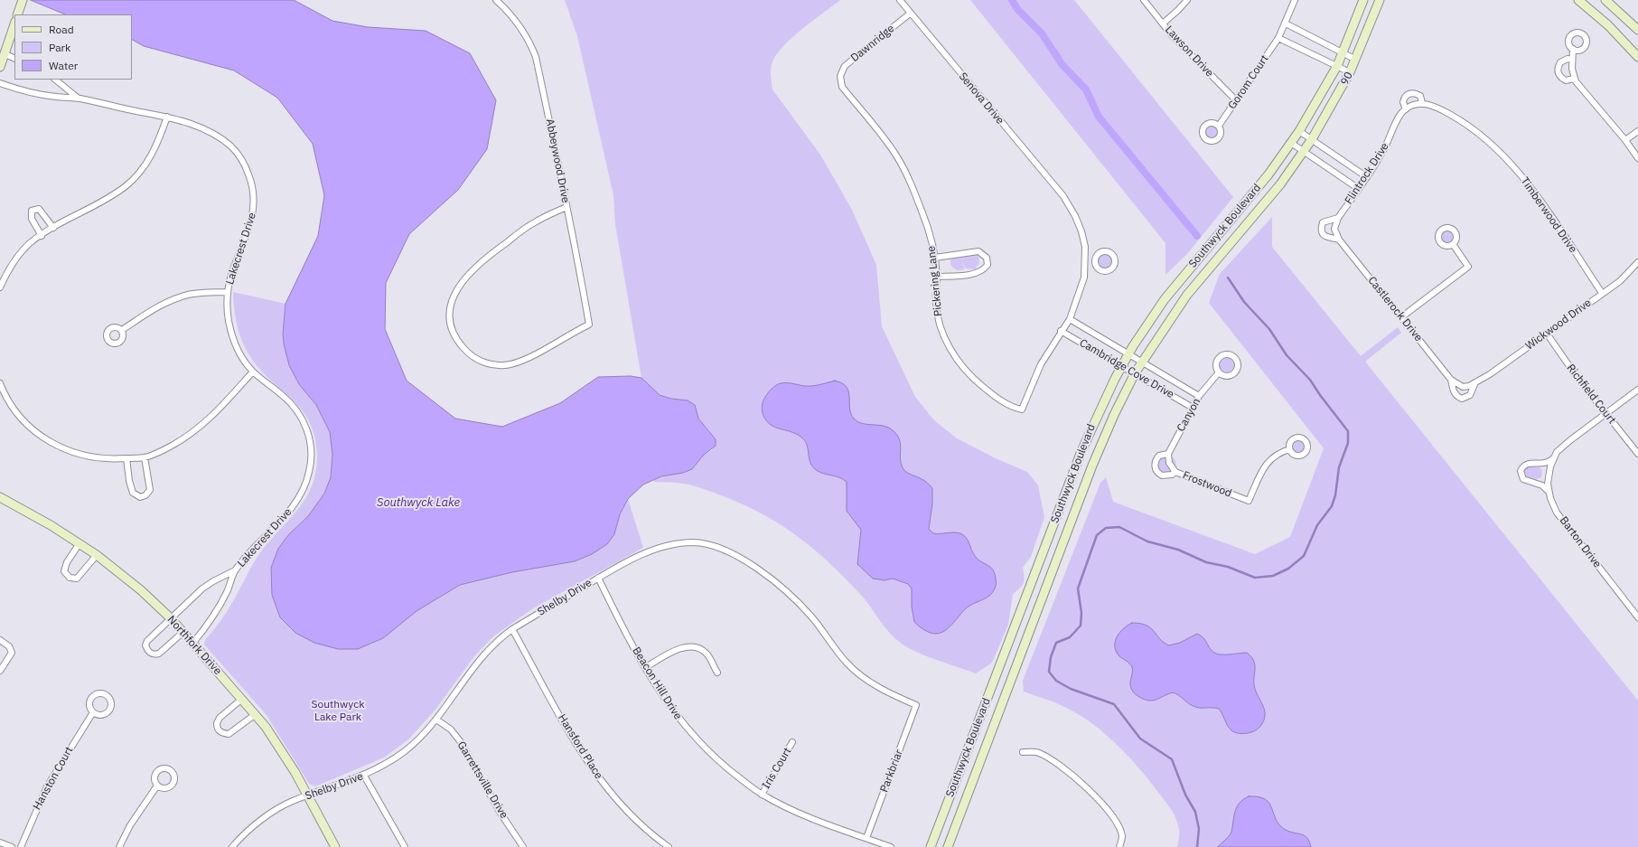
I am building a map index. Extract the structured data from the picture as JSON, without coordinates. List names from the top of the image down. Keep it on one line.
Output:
{"streets":{"street":["Dawnridge","Lawson Drive","90","Gorom Court","Senova Drive","Abbeywood Drive","Flintrock Drive","Timberwood Drive","Southwyck Boulevard","Lakecrest Drive","Pickering Lane","Castlerock Drive","Wickwood Drive","Cambridge Cove Drive","Richfield Court","Canyon","Frostwood","Barton Drive","Shelby Drive","Northfork Drive","Beacon Hill Drive","Hansford Place","Iris Court","Parkbriar","Hanston Court","Garrettsville Drive"]},"crossings":[["Dawnridge","Senova Drive"],["Dawnridge","Pickering Lane"],["Lawson Drive","Gorom Court"],["90","Southwyck Boulevard"],["Flintrock Drive","Castlerock Drive"],["Timberwood Drive","Wickwood Drive"],["Southwyck Boulevard","Cambridge Cove Drive"],["Lakecrest Drive","Northfork Drive"],["Pickering Lane","Cambridge Cove Drive"],["Castlerock Drive","Wickwood Drive"],["Wickwood Drive","Richfield Court"],["Cambridge Cove Drive","Canyon"],["Canyon","Frostwood"],["Shelby Drive","Northfork Drive"],["Shelby Drive","Beacon Hill Drive"],["Shelby Drive","Hansford Place"],["Shelby Drive","Parkbriar"],["Shelby Drive","Garrettsville Drive"],["Beacon Hill Drive","Iris Court"],["Beacon Hill Drive","Parkbriar"]],"water":["Southwyck Lake"],"parks":["Southwyck Lake Park"],"legend":["Road","Park","Water"]}
